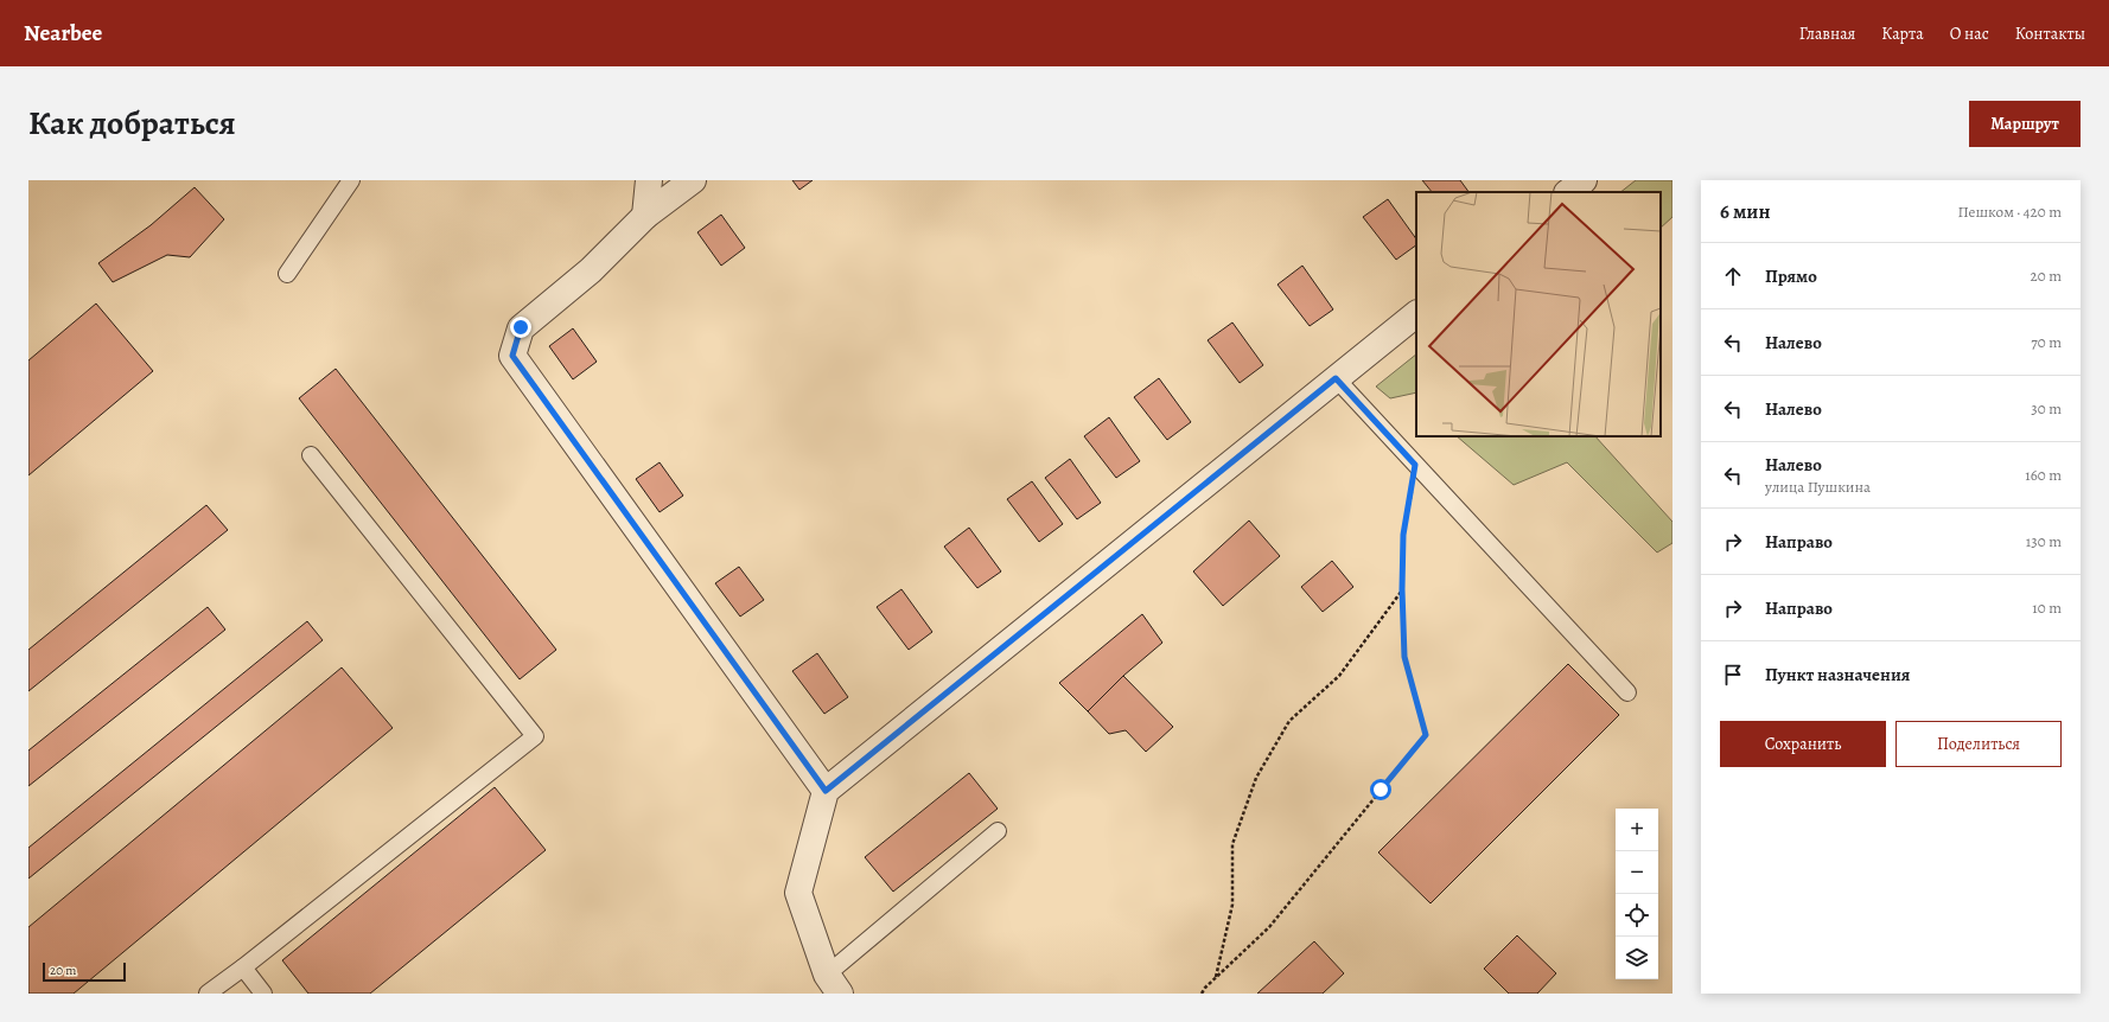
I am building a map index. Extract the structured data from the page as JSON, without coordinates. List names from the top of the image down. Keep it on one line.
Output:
{"scale_bar":"20 m","page":{"header":"Nearbee","nav":["Главная","Карта","О нас","Контакты"],"title":"Как добраться","buttons":["Маршрут",["Сохранить","Поделиться"]],"heading":["6 мин","Пешком · 420 m"],"list":[["Прямо","20 m"],["Налево","70 m"],["Налево","30 m"],["Налево","улица Пушкина","160 m"],["Направо","130 m"],["Направо","10 m"],"Пункт назначения"],"map_buttons":["+","−"],"scale":"20 m"}}
